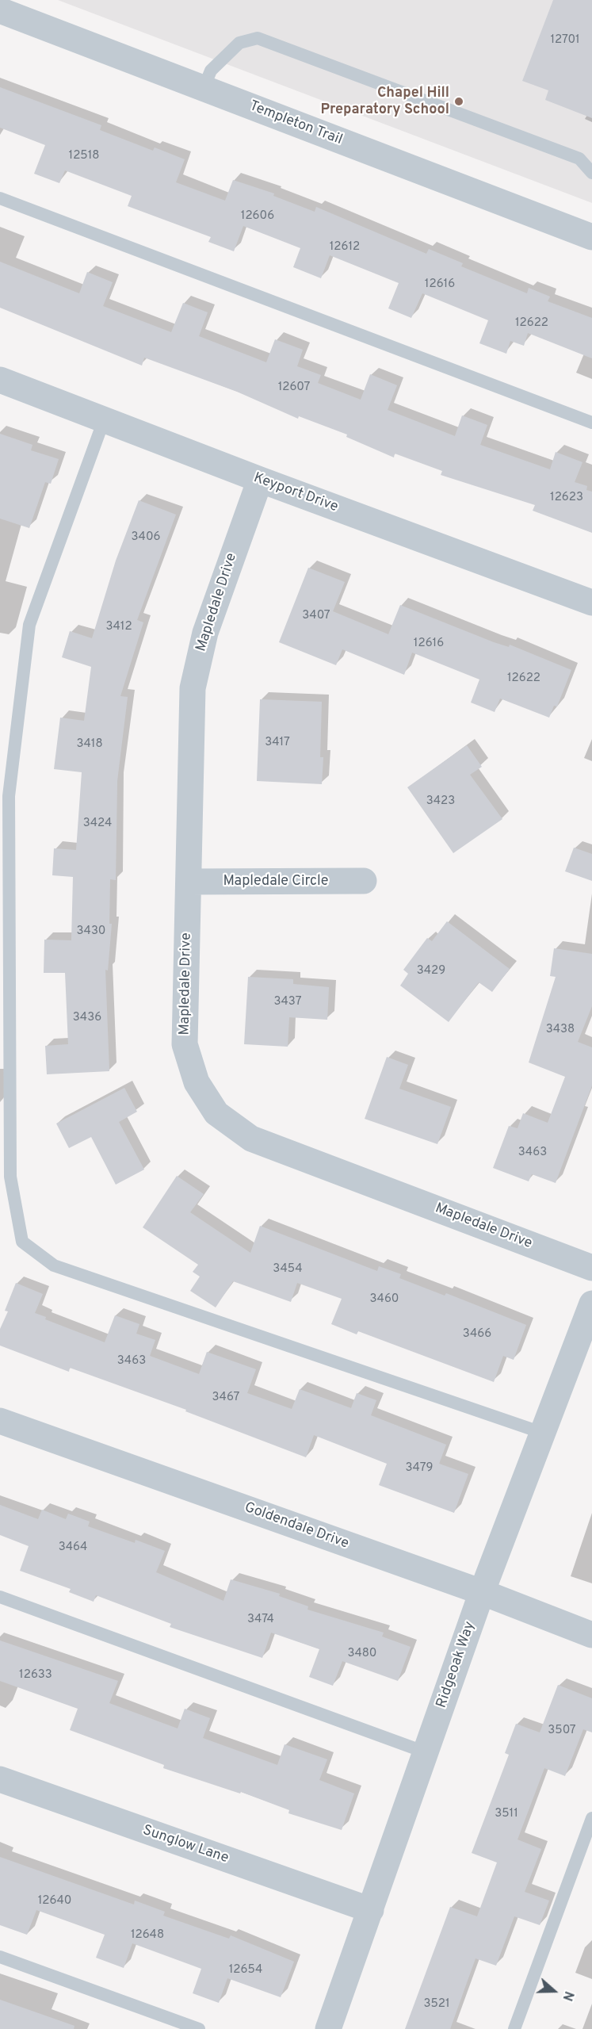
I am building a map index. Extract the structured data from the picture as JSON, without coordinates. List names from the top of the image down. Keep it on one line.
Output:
{"streets":{"street":["Templeton Trail","Keyport Drive","Mapledale Drive","Mapledale Circle","Goldendale Drive","Ridgeoak Way","Sunglow Lane"]},"crossings":[["Keyport Drive","Mapledale Drive"],["Mapledale Drive","Mapledale Circle"],["Goldendale Drive","Ridgeoak Way"],["Ridgeoak Way","Sunglow Lane"]],"places":["Chapel Hill Preparatory School"],"house_numbers":["12701","12518","12606","12612","12616","12622","12607","12623","3406","3407","3412","12616","12622","3417","3418","3423","3424","3430","3429","3437","3436","3438","3463","3454","3460","3466","3463","3467","3479","3464","3474","3480","12633","3507","3511","12640","12648","12654","3521"],"north":"right"}
